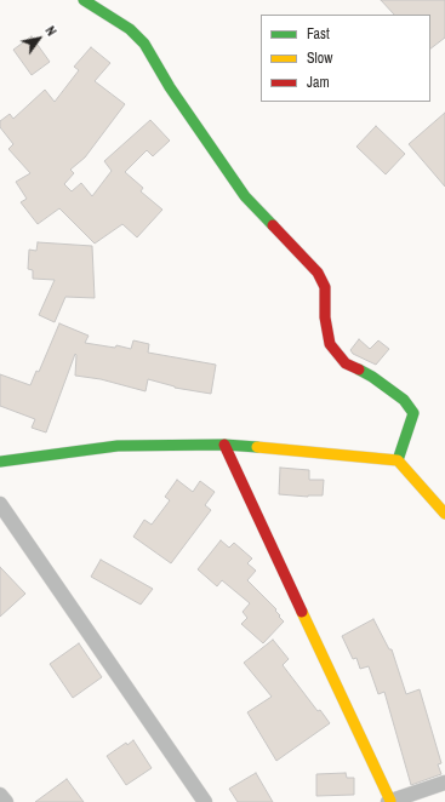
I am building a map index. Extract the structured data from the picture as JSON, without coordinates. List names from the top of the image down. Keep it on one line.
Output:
{"legend":["Fast","Slow","Jam"],"north":"top right"}
